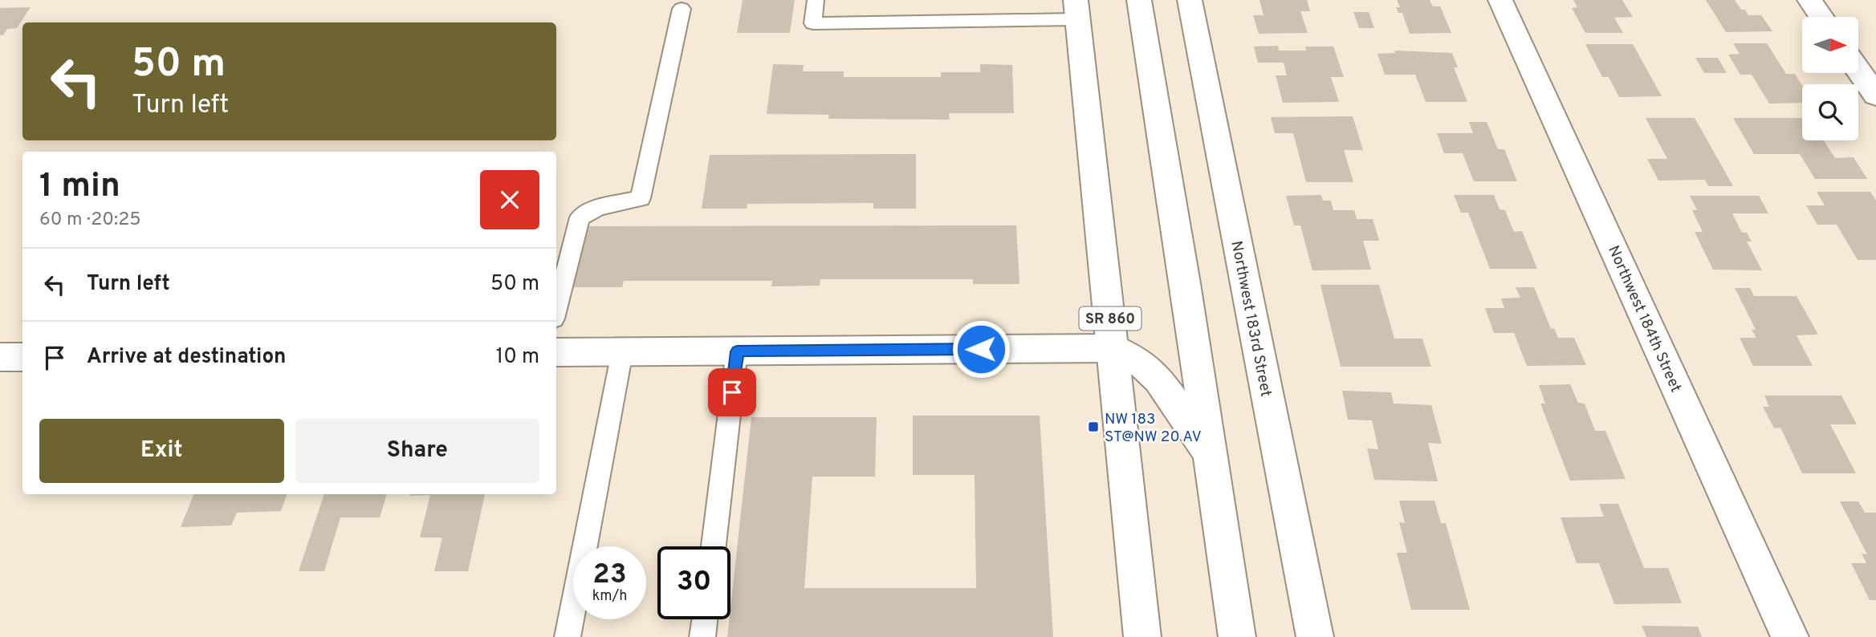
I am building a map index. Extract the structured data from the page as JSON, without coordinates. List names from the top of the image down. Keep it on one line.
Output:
{"streets":{"street":["SR 860","Northwest 183rd Street","Northwest 184th Street"]},"places":{"transit":["NW 183 ST@NW 20 AV"]},"north":"right","page":{"turn":["50 m","Turn left"],"heading":["1 min","60 m · 20:25"],"list":[{"name":"Turn left","value":"50 m"},{"name":"Arrive at destination","value":"10 m"}],"buttons":["Exit","Share"],"speed":"23 km/h","limit":"30"}}
